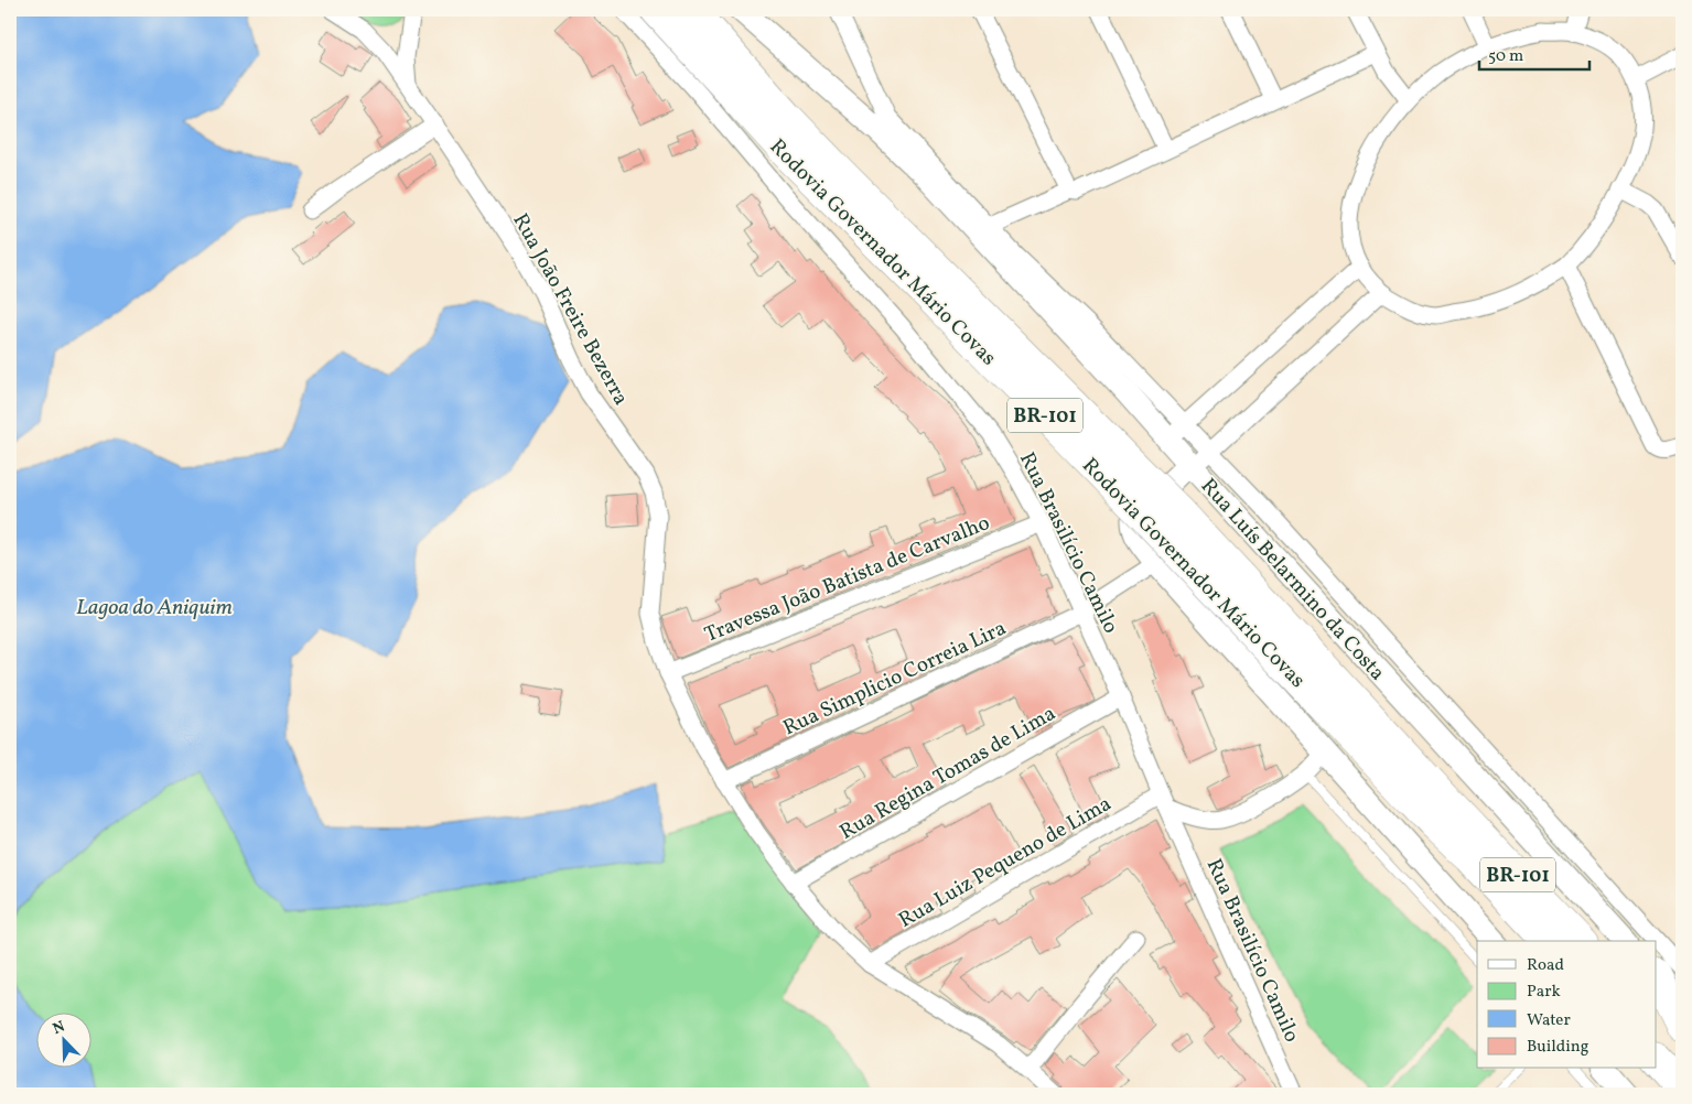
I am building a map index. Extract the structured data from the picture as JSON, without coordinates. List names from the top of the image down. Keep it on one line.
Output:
{"streets":{"highway":["Rodovia Governador Mário Covas","BR-101"],"main road":["Rua Luís Belarmino da Costa"],"street":["Rua João Freire Bezerra","Rua Brasilício Camilo","Travessa João Batista de Carvalho","Rua Simplicio Correia Lira","Rua Regina Tomas de Lima","Rua Luiz Pequeno de Lima"]},"crossings":[["Rua João Freire Bezerra","Travessa João Batista de Carvalho"],["Rua João Freire Bezerra","Rua Simplicio Correia Lira"],["Rua João Freire Bezerra","Rua Regina Tomas de Lima"],["Rua João Freire Bezerra","Rua Luiz Pequeno de Lima"],["Rua Brasilício Camilo","Travessa João Batista de Carvalho"],["Rua Brasilício Camilo","Rua Simplicio Correia Lira"],["Rua Brasilício Camilo","Rua Regina Tomas de Lima"],["Rua Brasilício Camilo","Rua Luiz Pequeno de Lima"],["Rua Luís Belarmino da Costa","Rua Simplicio Correia Lira"]],"water":["Lagoa do Aniquim"],"legend":["Road","Park","Water","Building"],"scale_bar":"50 m","north":"top left"}
